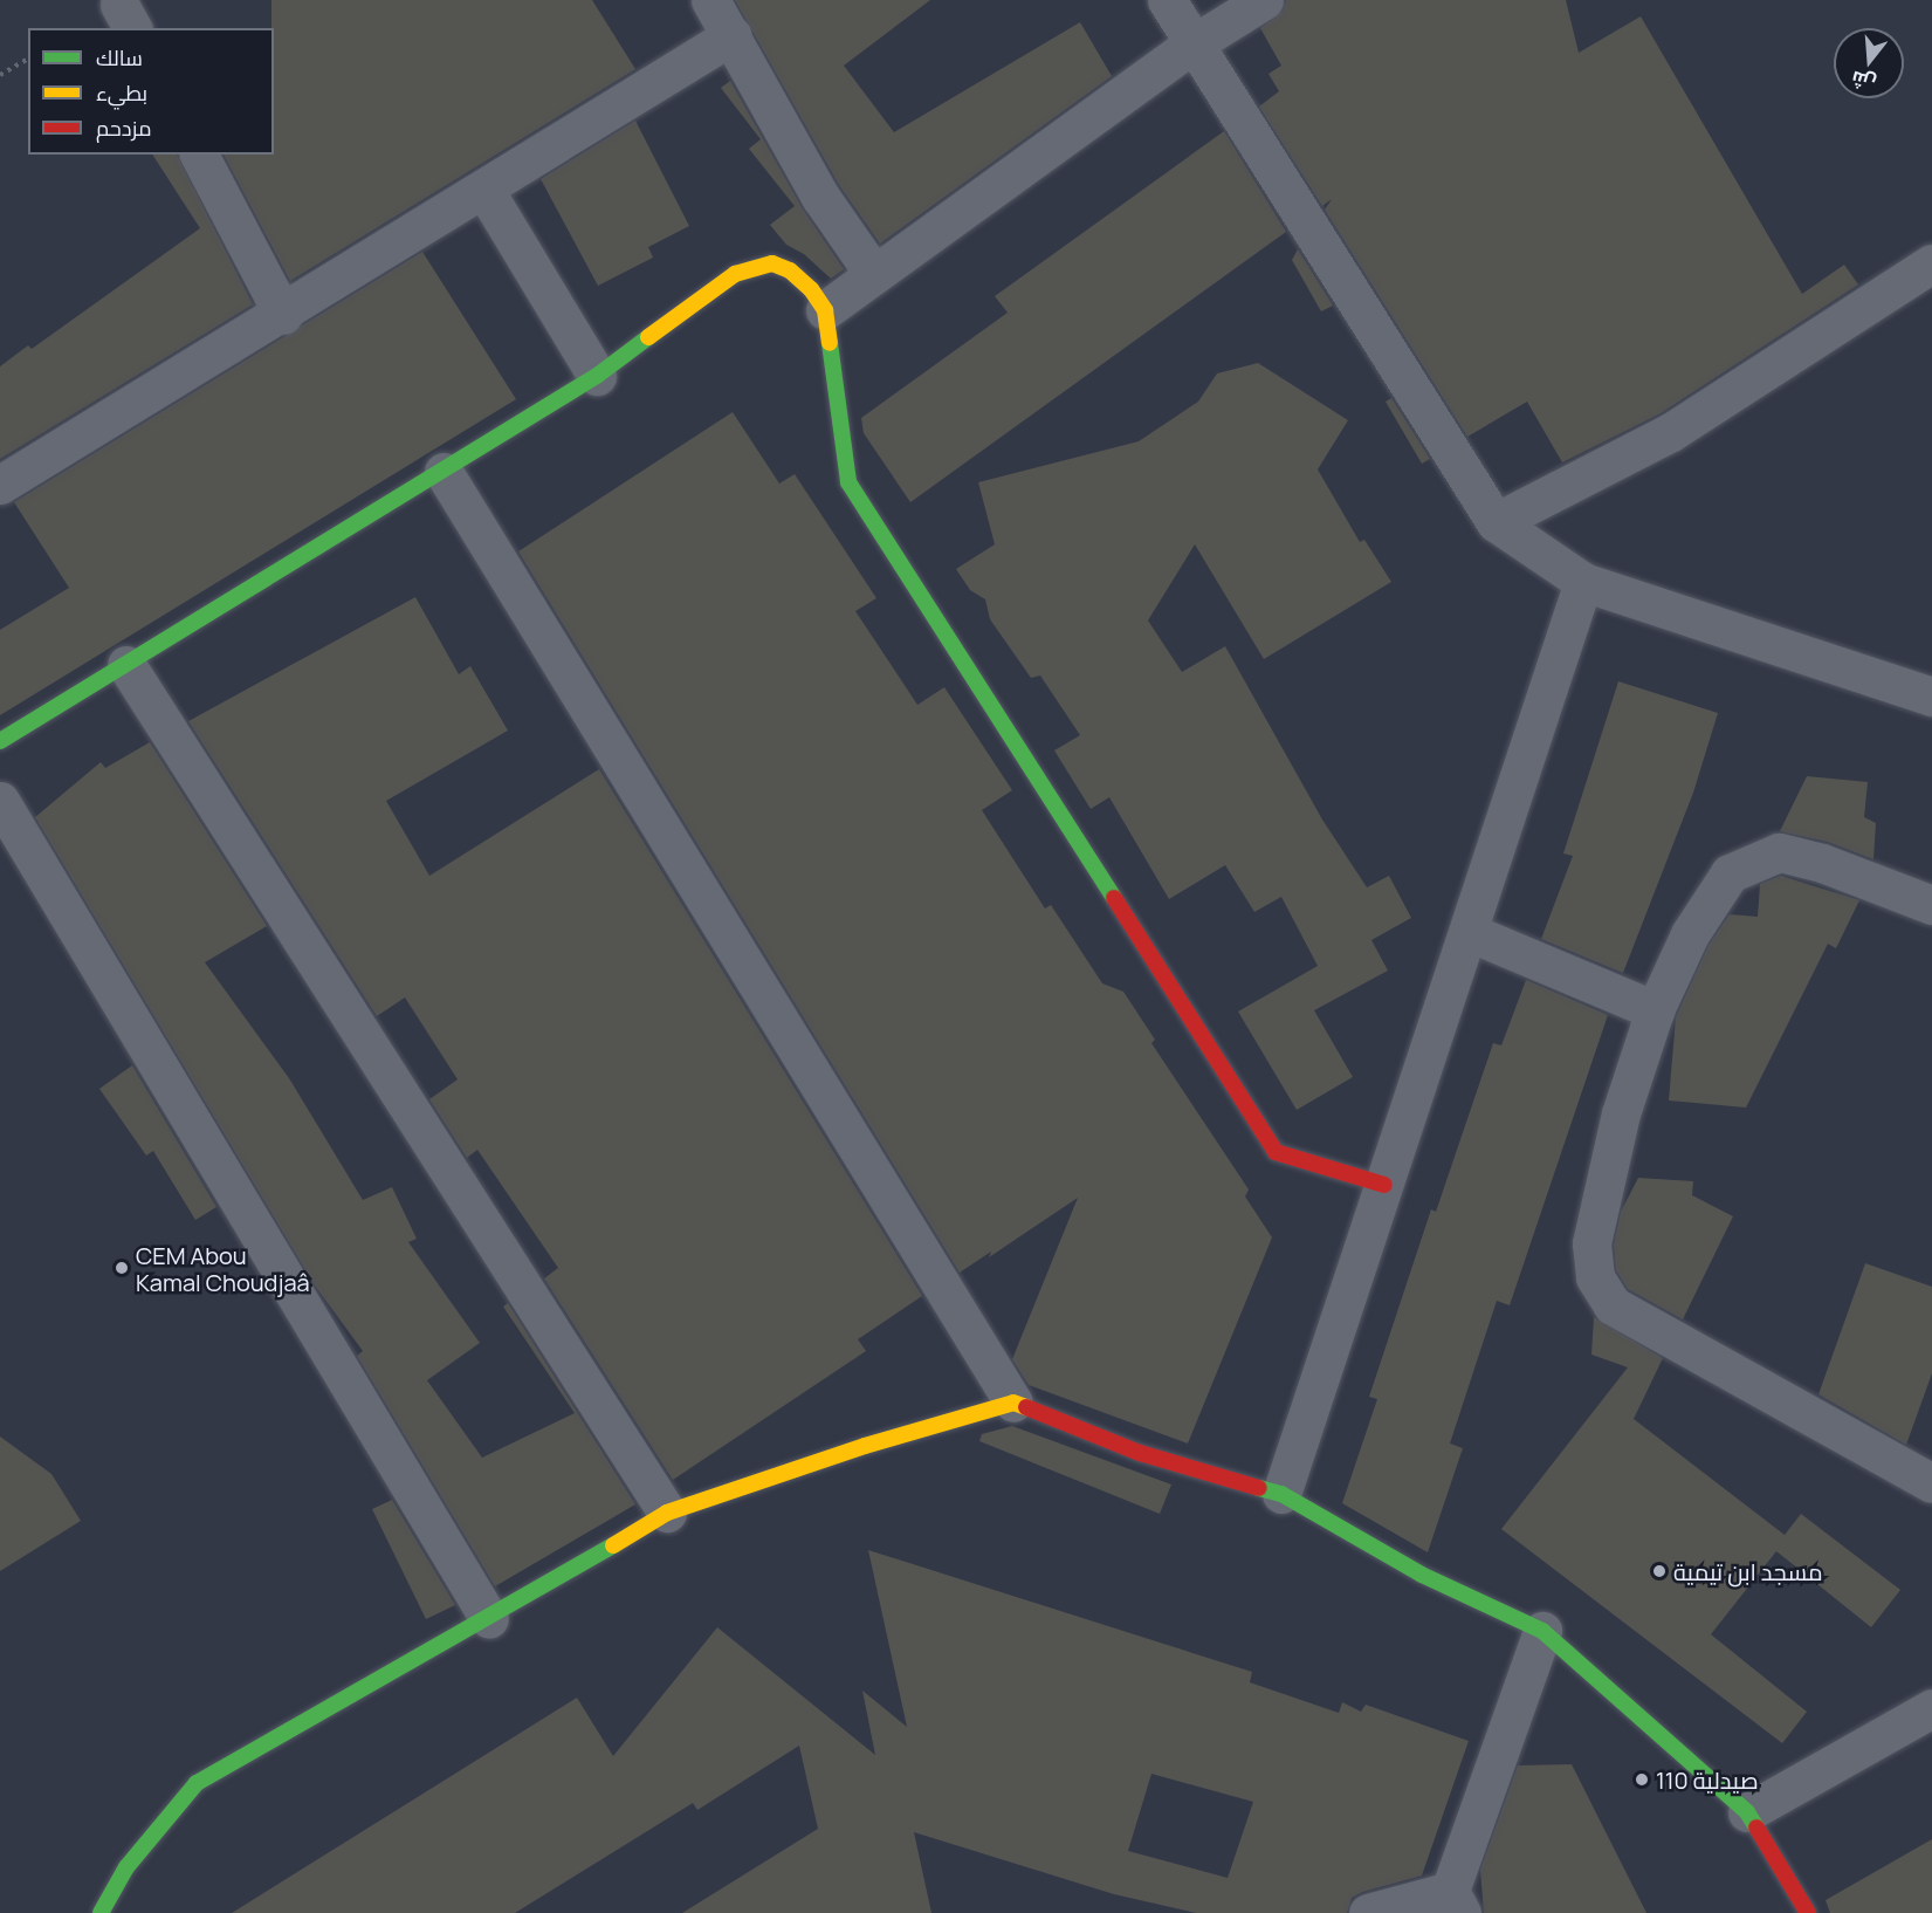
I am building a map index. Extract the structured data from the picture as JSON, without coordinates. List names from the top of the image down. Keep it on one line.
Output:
{"places":["CEM Abou Kamal Choudjaâ","مسجد ابن تيمية","صيدلية 110"],"legend":["سالك","بطيء","مزدحم"],"north":"bottom"}
